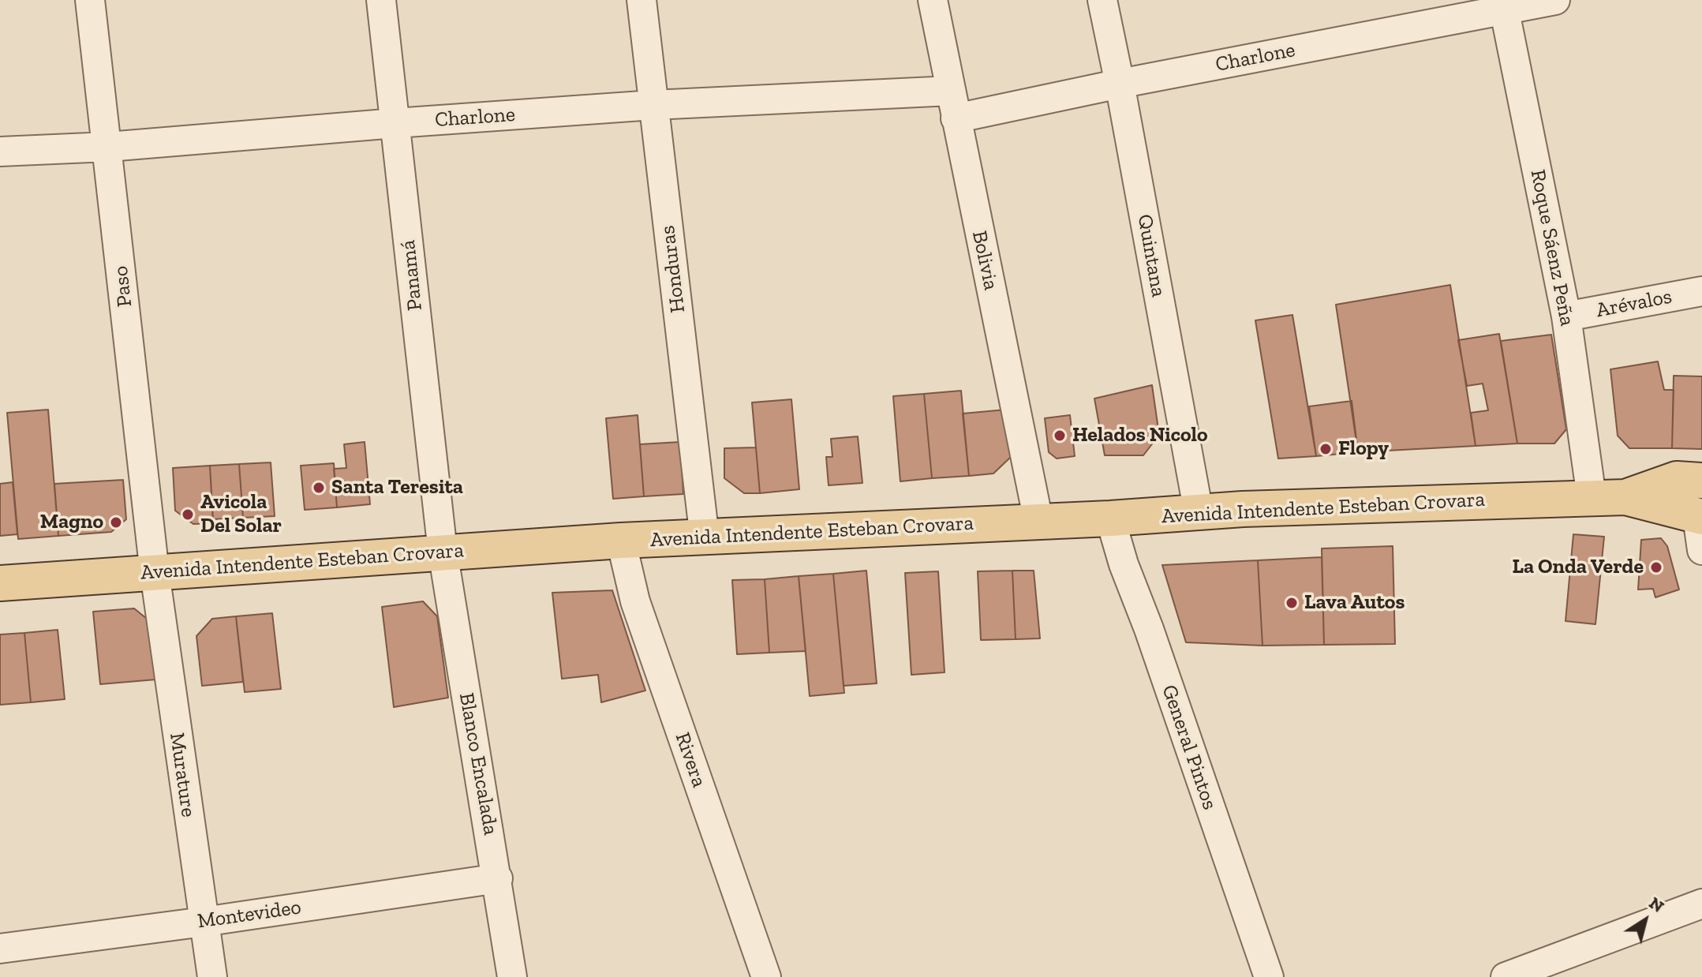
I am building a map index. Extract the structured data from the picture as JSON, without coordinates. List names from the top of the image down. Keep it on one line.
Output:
{"streets":{"main road":["Avenida Intendente Esteban Crovara"],"street":["Charlone","Roque Sáenz Peña","Quintana","Bolivia","Honduras","Panamá","Paso","Arévalos","General Pintos","Rivera","Blanco Encalada","Murature","Montevideo"]},"crossings":[["Charlone","Roque Sáenz Peña"],["Charlone","Quintana"],["Charlone","Bolivia"],["Charlone","Honduras"],["Charlone","Panamá"],["Charlone","Paso"],["Roque Sáenz Peña","Arévalos"],["Roque Sáenz Peña","Avenida Intendente Esteban Crovara"],["Quintana","Avenida Intendente Esteban Crovara"],["Bolivia","Avenida Intendente Esteban Crovara"],["Honduras","Avenida Intendente Esteban Crovara"],["Panamá","Avenida Intendente Esteban Crovara"],["Panamá","Blanco Encalada"],["Paso","Avenida Intendente Esteban Crovara"],["Paso","Murature"],["Avenida Intendente Esteban Crovara","General Pintos"],["Avenida Intendente Esteban Crovara","Rivera"],["Avenida Intendente Esteban Crovara","Blanco Encalada"],["Avenida Intendente Esteban Crovara","Murature"],["Blanco Encalada","Montevideo"],["Murature","Montevideo"]],"places":["Helados Nicolo","Flopy","Santa Teresita","Avicola Del Solar","Magno","La Onda Verde","Lava Autos"],"north":"top right"}
